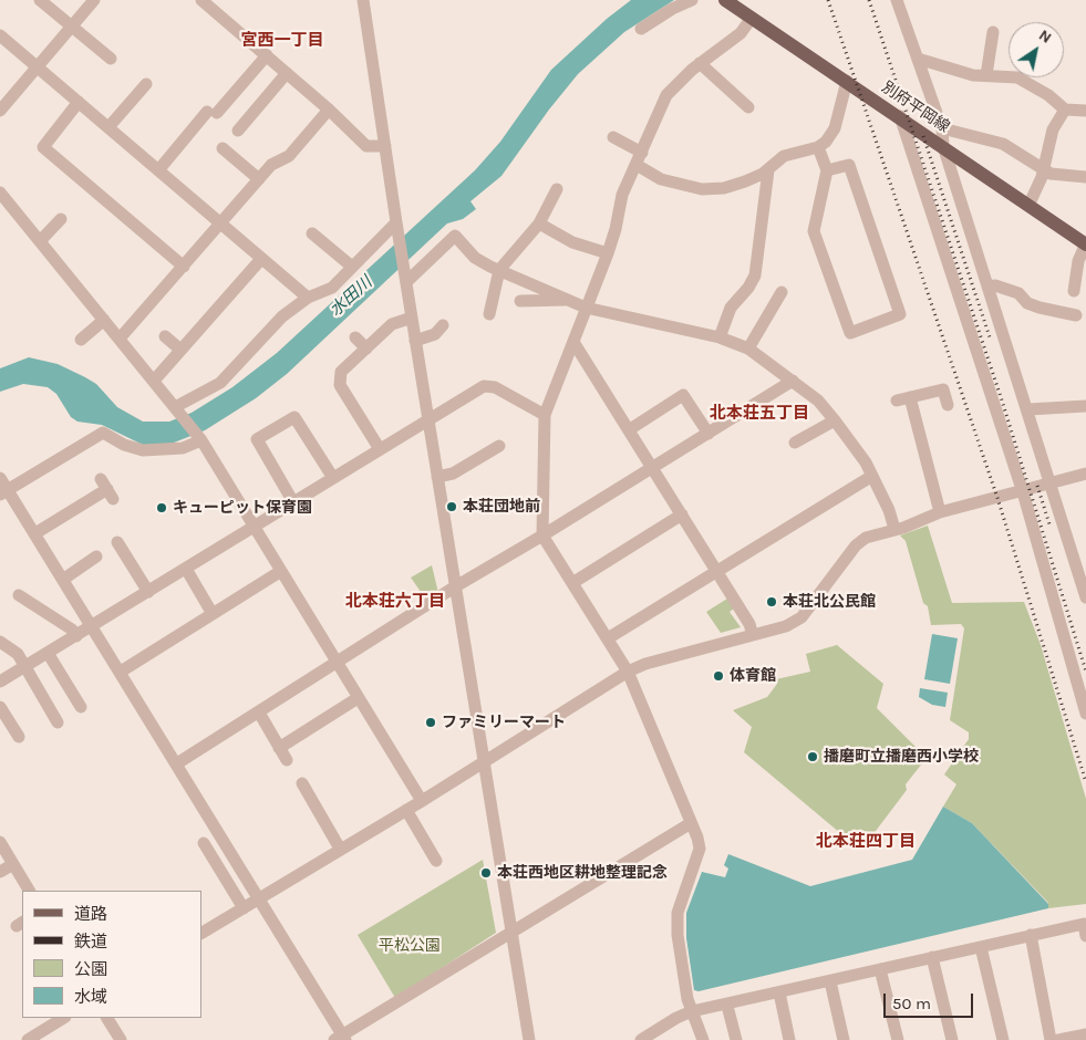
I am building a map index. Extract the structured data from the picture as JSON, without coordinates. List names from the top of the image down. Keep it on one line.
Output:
{"streets":{"main road":["別府平岡線"]},"districts":["宮西一丁目","北本荘五丁目","北本荘六丁目","北本荘四丁目"],"water":["水田川"],"parks":["平松公園"],"places":["本荘団地前","キューピット保育園","本荘北公民館","体育館","ファミリーマート","播磨町立播磨西小学校","本荘西地区耕地整理記念"],"legend":["道路","鉄道","公園","水域"],"scale_bar":"50 m","north":"top right"}
